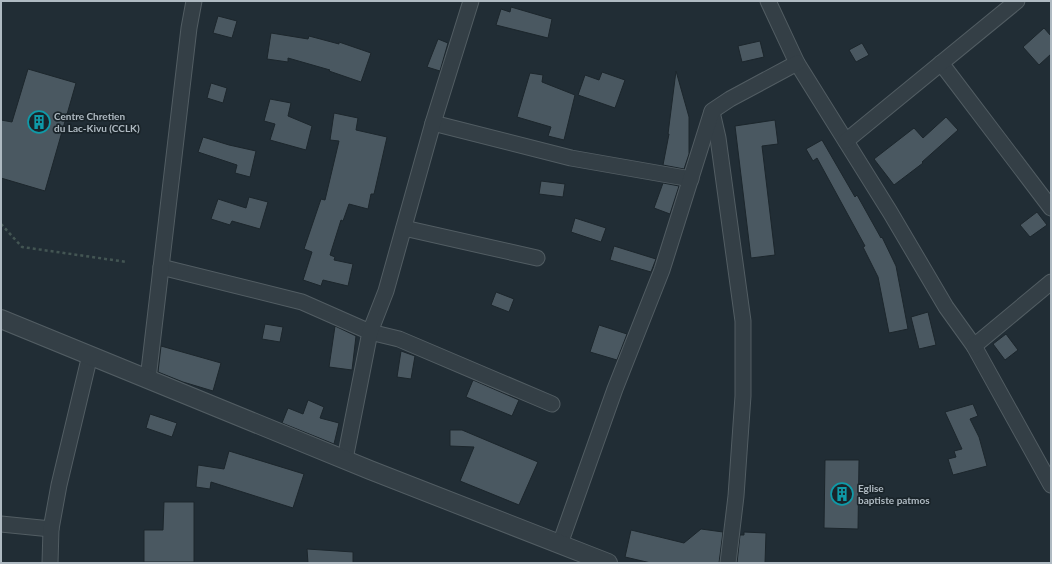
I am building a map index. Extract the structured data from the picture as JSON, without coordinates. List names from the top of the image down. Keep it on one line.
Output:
{"places":{"building":["Centre Chretien du Lac-Kivu (CCLK)","Eglise baptiste patmos"]}}
